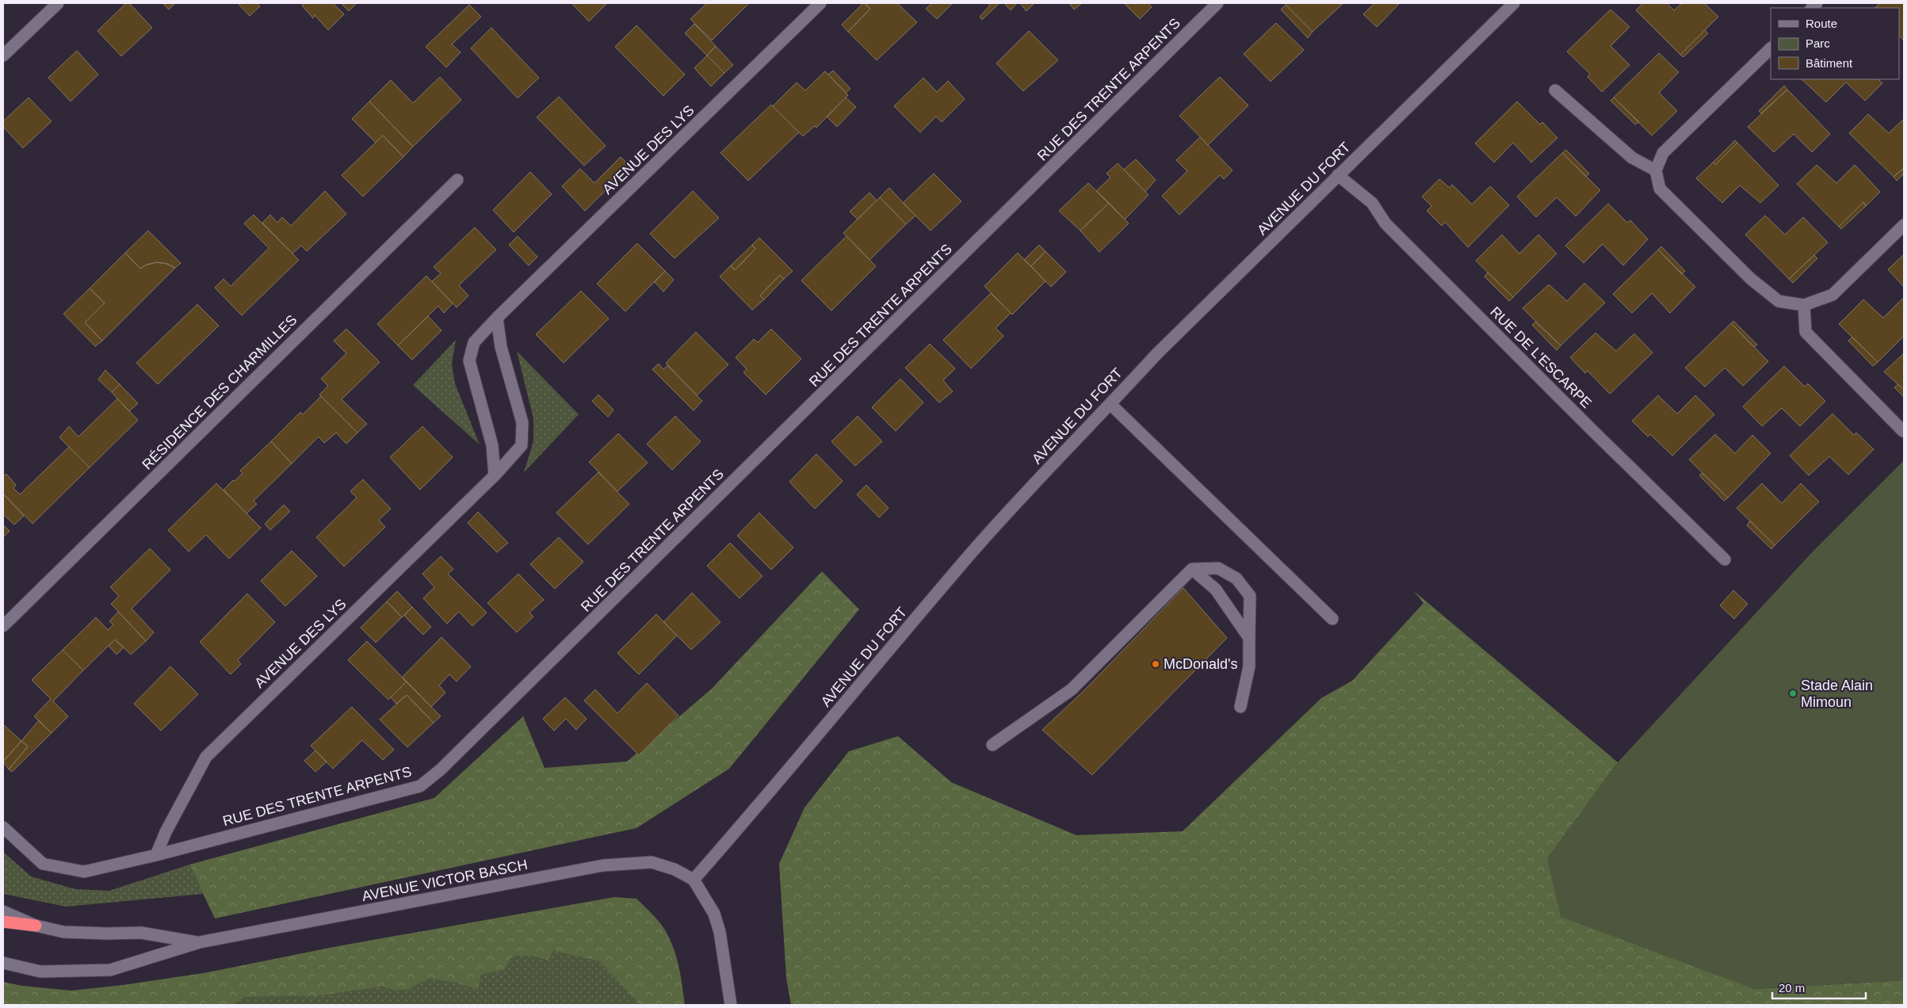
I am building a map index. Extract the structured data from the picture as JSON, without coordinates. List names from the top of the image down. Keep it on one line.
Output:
{"streets":{"street":["RUE DES TRENTE ARPENTS","AVENUE DES LYS","AVENUE DU FORT","RUE DE L’ESCARPE","RÉSIDENCE DES CHARMILLES","AVENUE VICTOR BASCH"]},"crossings":[["RUE DES TRENTE ARPENTS","AVENUE DES LYS"],["AVENUE DU FORT","RUE DE L’ESCARPE"],["AVENUE DU FORT","AVENUE VICTOR BASCH"]],"places":["McDonald's","Stade Alain Mimoun"],"legend":["Route","Parc","Bâtiment"],"scale_bar":"20 m"}
